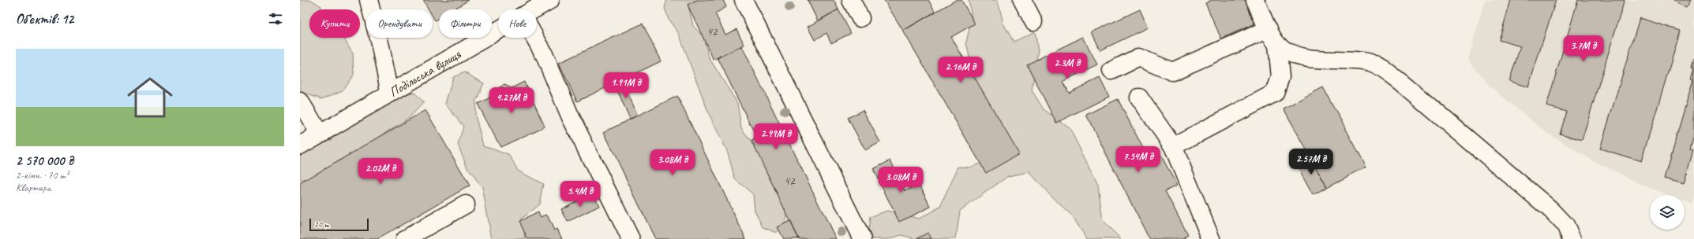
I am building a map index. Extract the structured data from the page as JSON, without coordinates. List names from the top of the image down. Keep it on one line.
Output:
{"streets":{"street":["Подільська вулиця"]},"house_numbers":["42","42"],"scale_bar":"20 m","page":{"heading":"Об’єктів: 12","chip":["Купити","Орендувати","Фільтри","Нове"],"price":["3.7M ₴","2.3M ₴","2.16M ₴","1.91M ₴","4.27M ₴","2.99M ₴","7.54M ₴","2.57M ₴","3.08M ₴","2.02M ₴","3.08M ₴","5.4M ₴"],"list":[{"name":"2 570 000 ₴","note":"2-кімн. · 70 m² · Квартира"}],"scale":"20 m"}}
